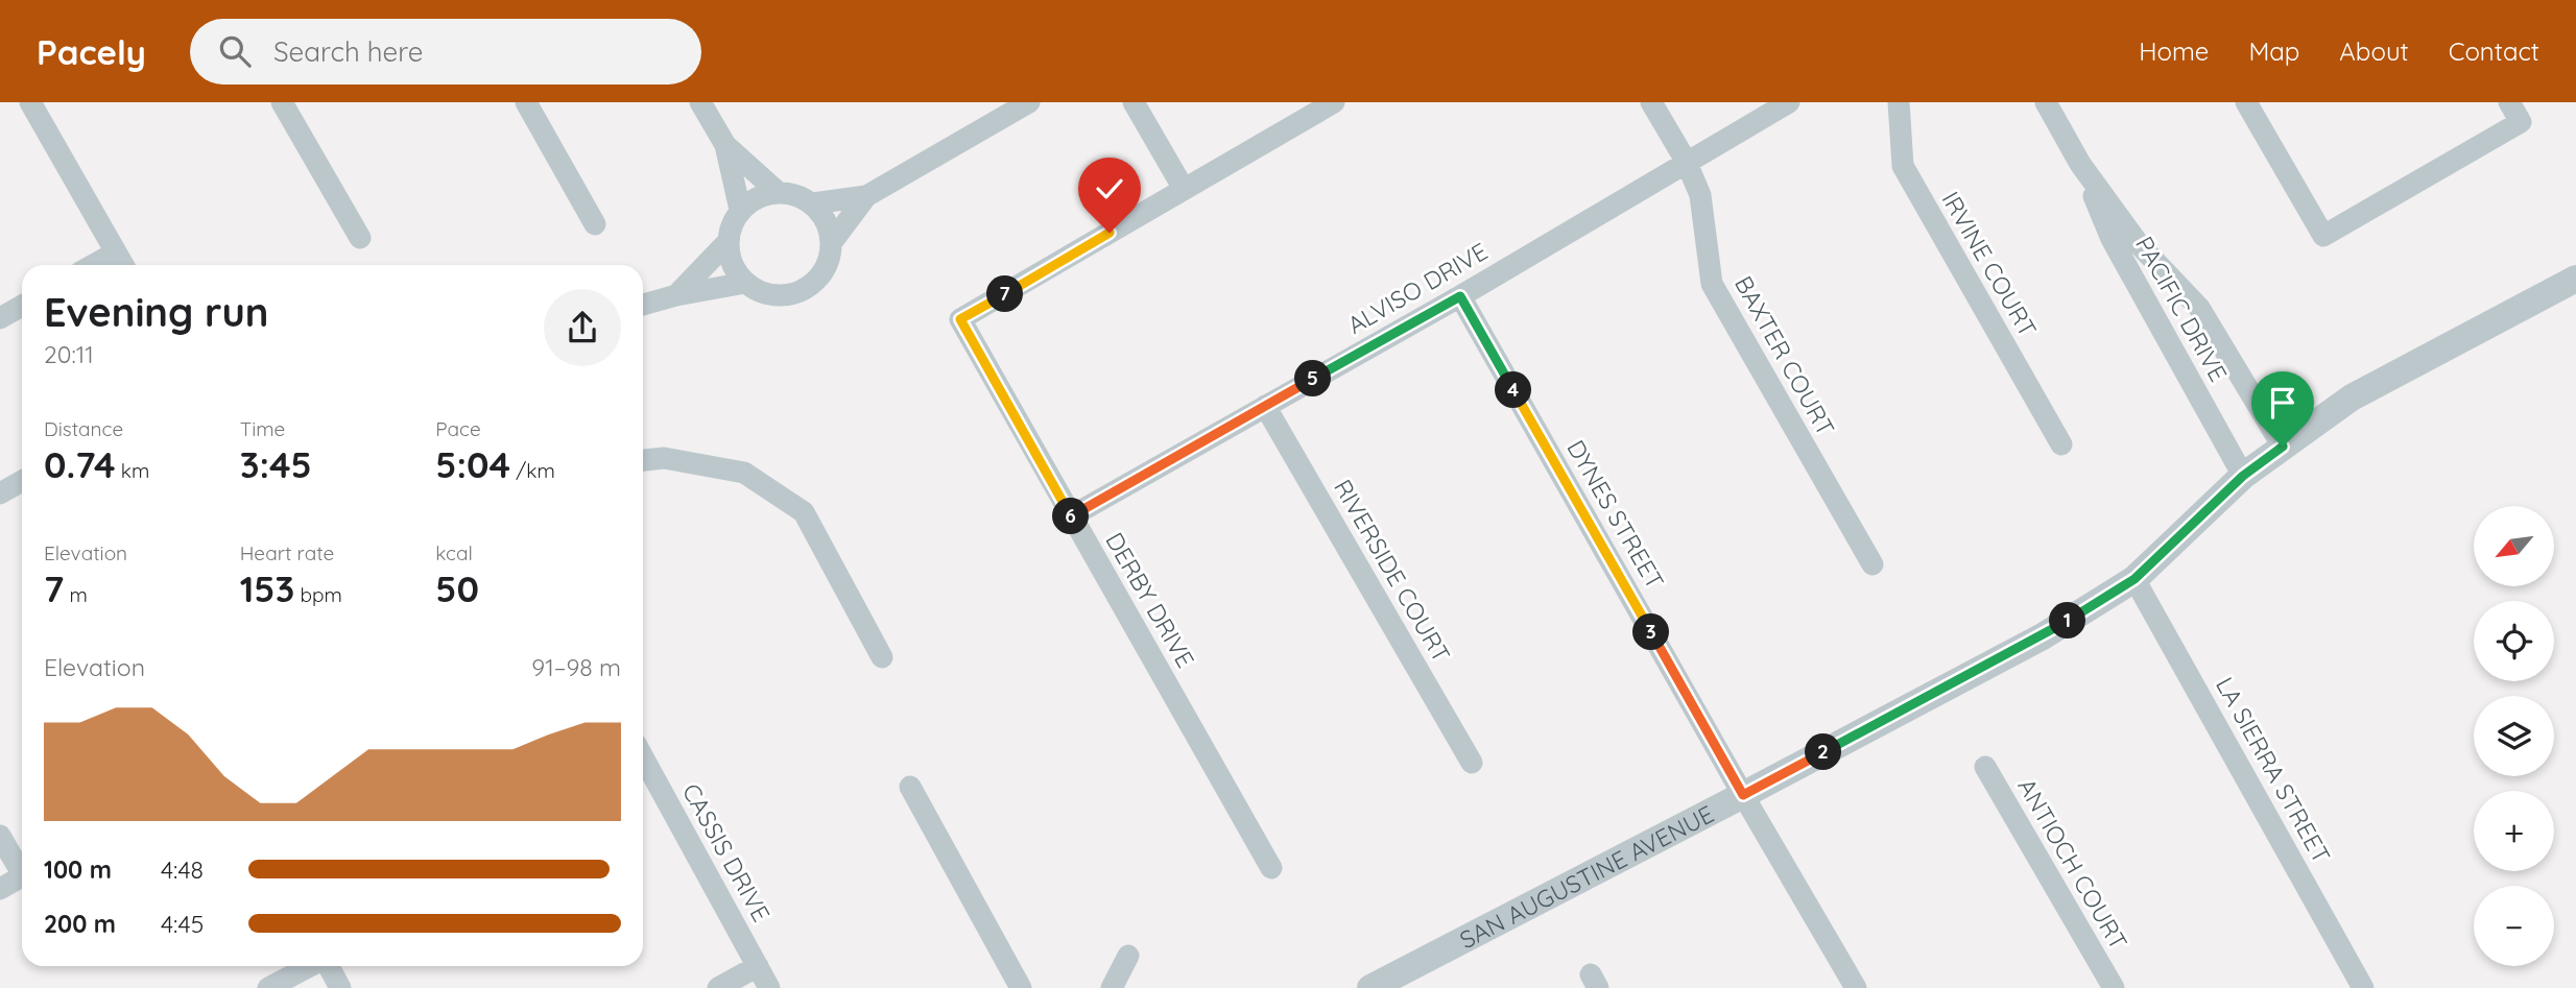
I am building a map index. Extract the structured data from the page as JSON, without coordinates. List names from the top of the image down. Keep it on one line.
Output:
{"streets":{"street":["IRVINE COURT","ALVISO DRIVE","PACIFIC DRIVE","BAXTER COURT","DYNES STREET","RIVERSIDE COURT","DERBY DRIVE","LA SIERRA STREET","CASSIS DRIVE","ANTIOCH COURT","SAN AUGUSTINE AVENUE"]},"crossings":[["ALVISO DRIVE","BAXTER COURT"],["ALVISO DRIVE","DYNES STREET"],["ALVISO DRIVE","RIVERSIDE COURT"],["ALVISO DRIVE","DERBY DRIVE"],["PACIFIC DRIVE","SAN AUGUSTINE AVENUE"],["DYNES STREET","SAN AUGUSTINE AVENUE"],["LA SIERRA STREET","SAN AUGUSTINE AVENUE"]],"north":"bottom left","page":{"header":"Pacely","search":"Search here","nav":["Home","Map","About","Contact"],"heading":["Evening run","20:11"],"pins":["7","5","4","6","1","3","2"],"stats":[["Distance","0.74 km"],["Time","3:45"],["Pace","5:04 /km"],["Elevation","7 m"],["Heart rate","153 bpm"],["kcal","50"]],"map_buttons":["+","−"],"chart":["Elevation","91–98 m"],"list":[{"name":"100 m","note":"4:48"},{"name":"200 m","note":"4:45"}]}}
